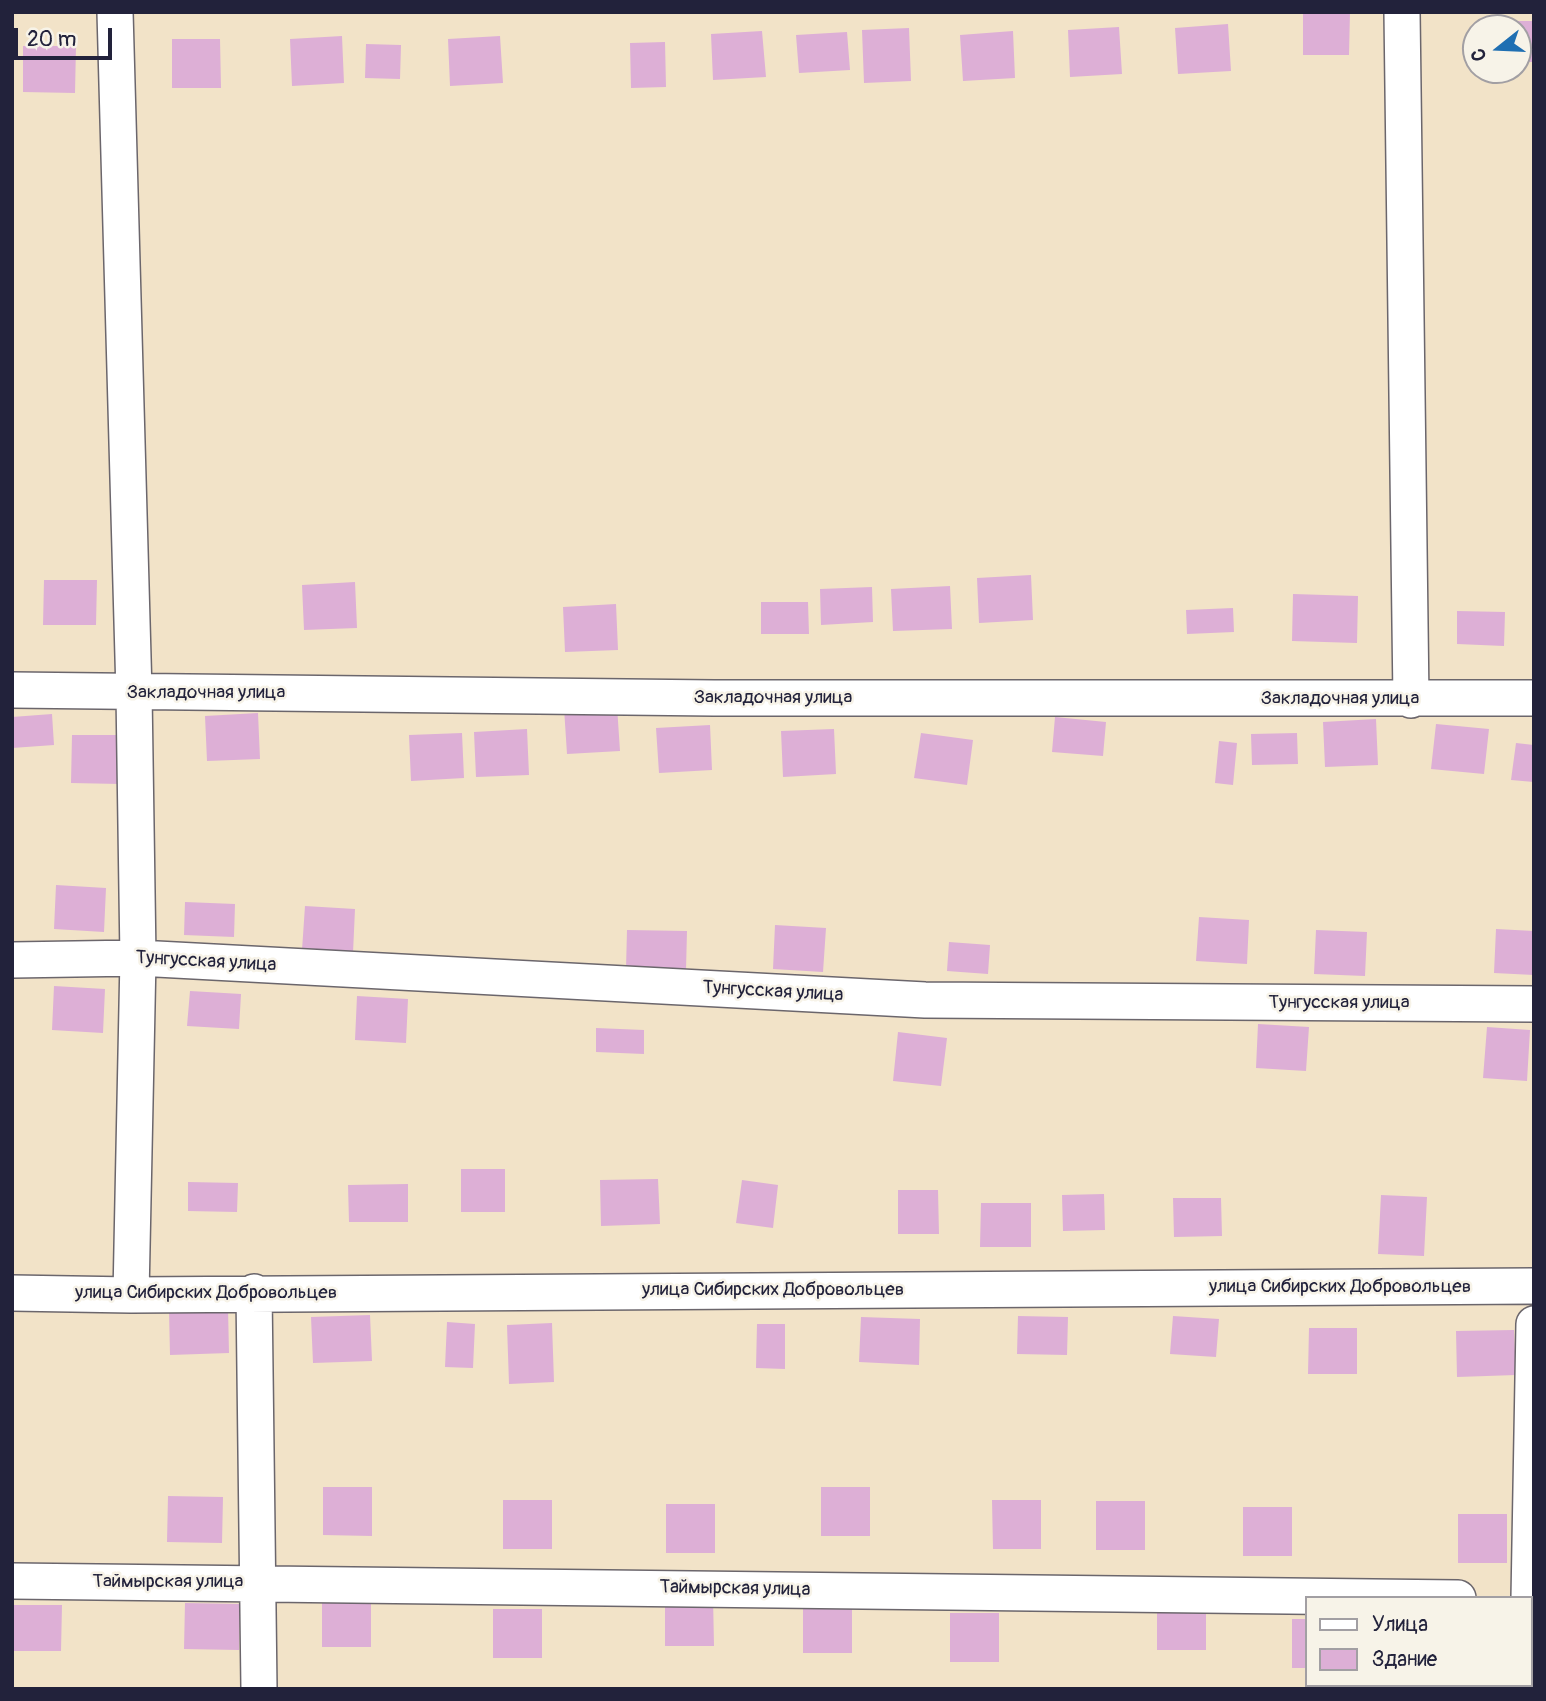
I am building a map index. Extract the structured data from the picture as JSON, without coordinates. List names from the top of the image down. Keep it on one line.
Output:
{"streets":{"street":["Закладочная улица","Тунгусская улица","улица Сибирских Добровольцев","Таймырская улица"]},"legend":["Улица","Здание"],"scale_bar":"20 m","north":"left"}
